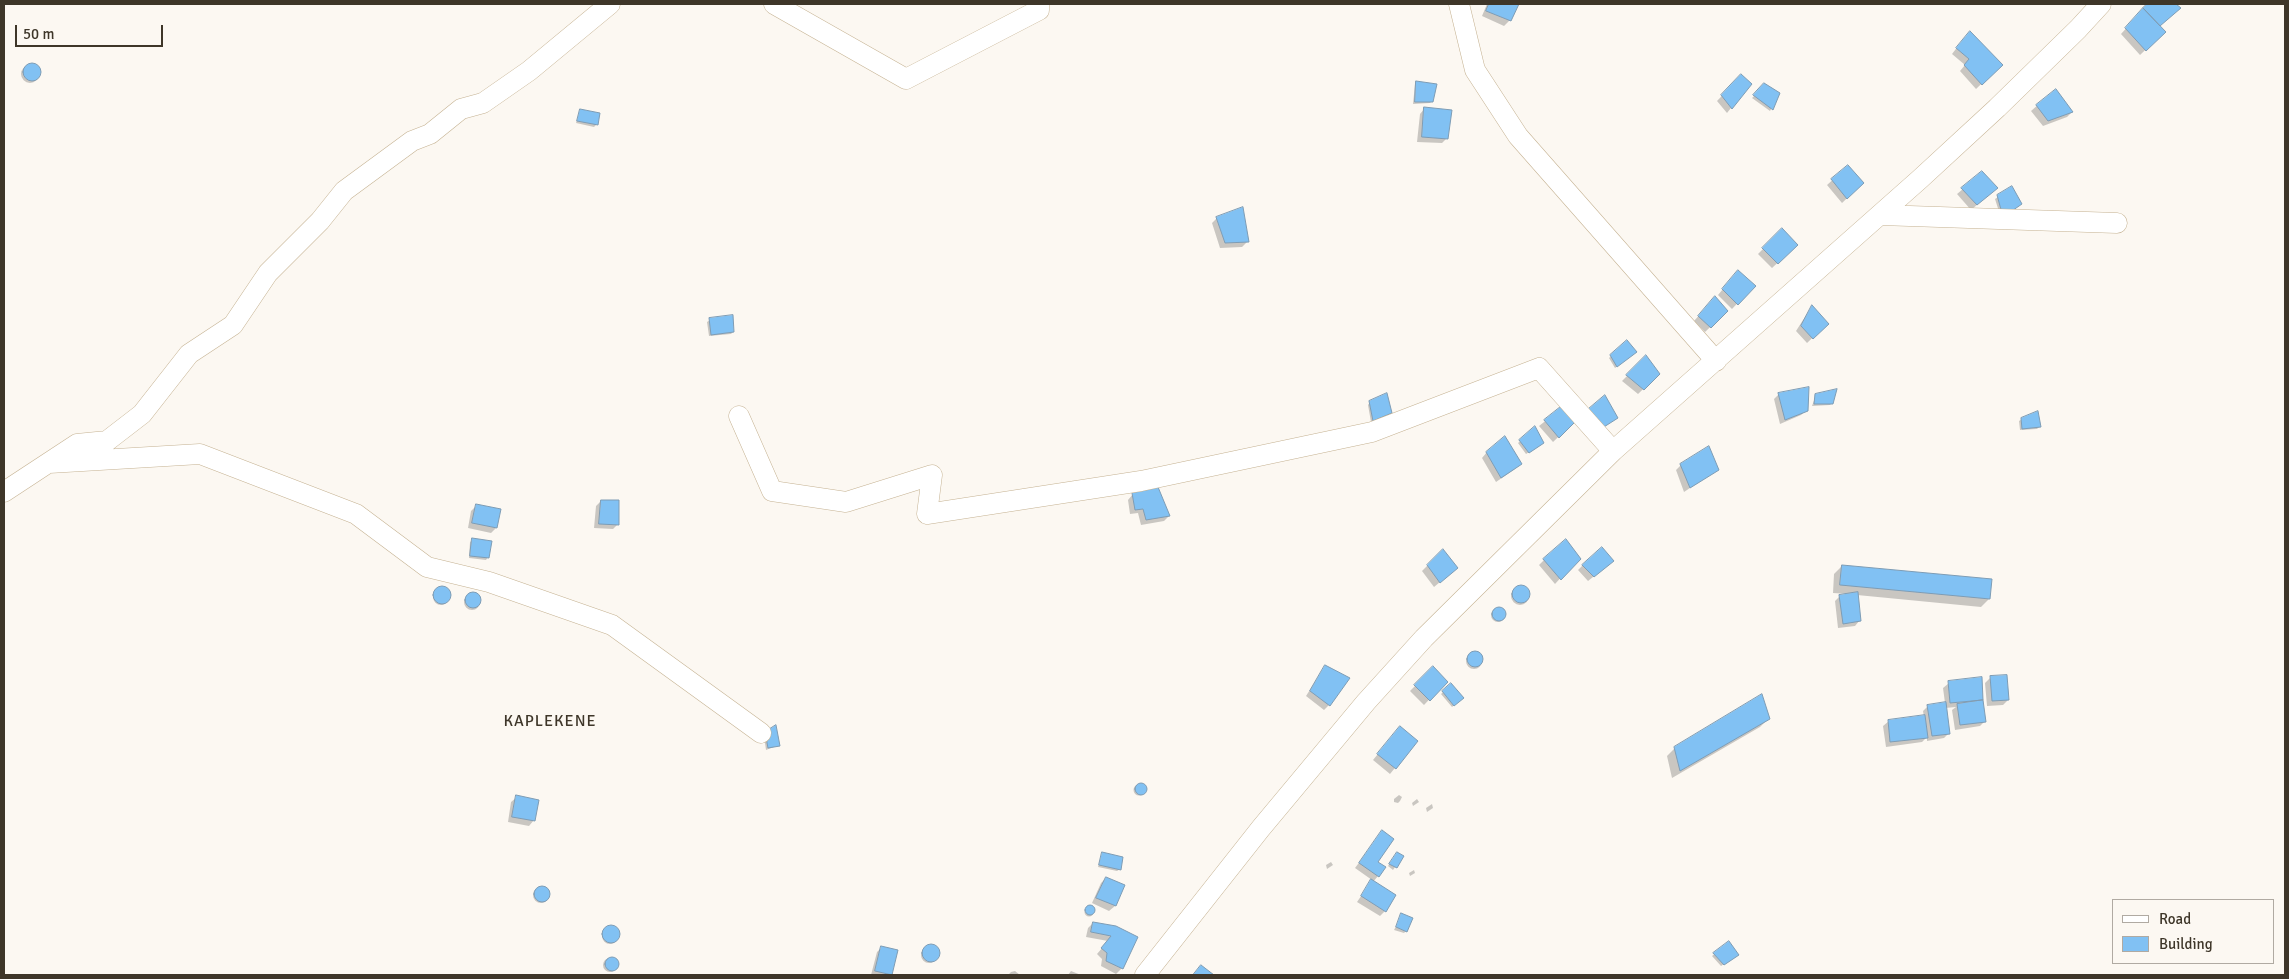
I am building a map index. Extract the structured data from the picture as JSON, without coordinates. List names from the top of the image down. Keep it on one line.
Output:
{"districts":["KAPLEKENE"],"legend":["Road","Building"],"scale_bar":"50 m"}
